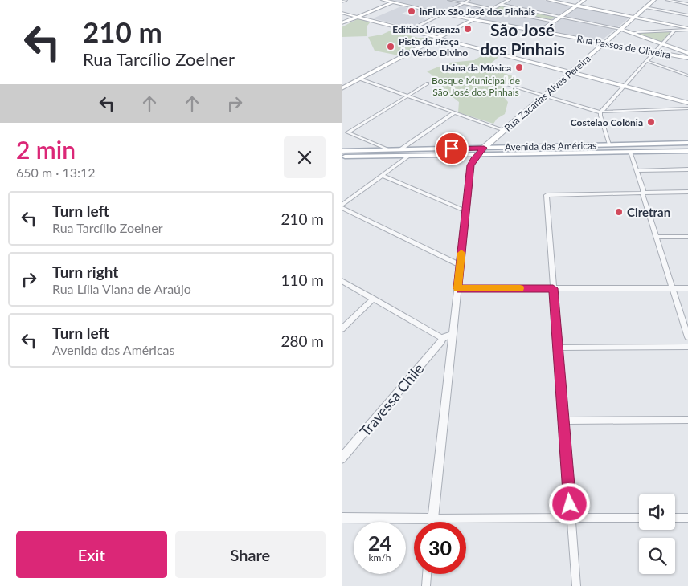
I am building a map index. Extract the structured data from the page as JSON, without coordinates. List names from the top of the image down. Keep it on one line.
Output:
{"streets":{"main road":["Rua Passos de Oliveira","Rua Zacarias Alves Pereira","Avenida das Américas"],"street":["Travessa Chile"]},"crossings":[["Rua Passos de Oliveira","Rua Zacarias Alves Pereira"],["Rua Zacarias Alves Pereira","Avenida das Américas"]],"districts":["São José dos Pinhais"],"parks":["Bosque Municipal de São José dos Pinhais"],"places":["inFlux São José dos Pinhais","Edifício Vicenza","Pista da Praça do Verbo Divino","Usina da Música","Costelão Colônia","Ciretran"],"page":{"turn":["210 m","Rua Tarcílio Zoelner"],"heading":["2 min","650 m · 13:12"],"list":[{"name":"Turn left","note":"Rua Tarcílio Zoelner","value":"210 m"},{"name":"Turn right","note":"Rua Lília Viana de Araújo","value":"110 m"},{"name":"Turn left","note":"Avenida das Américas","value":"280 m"}],"speed":"24 km/h","limit":"30","buttons":["Exit","Share"]}}
